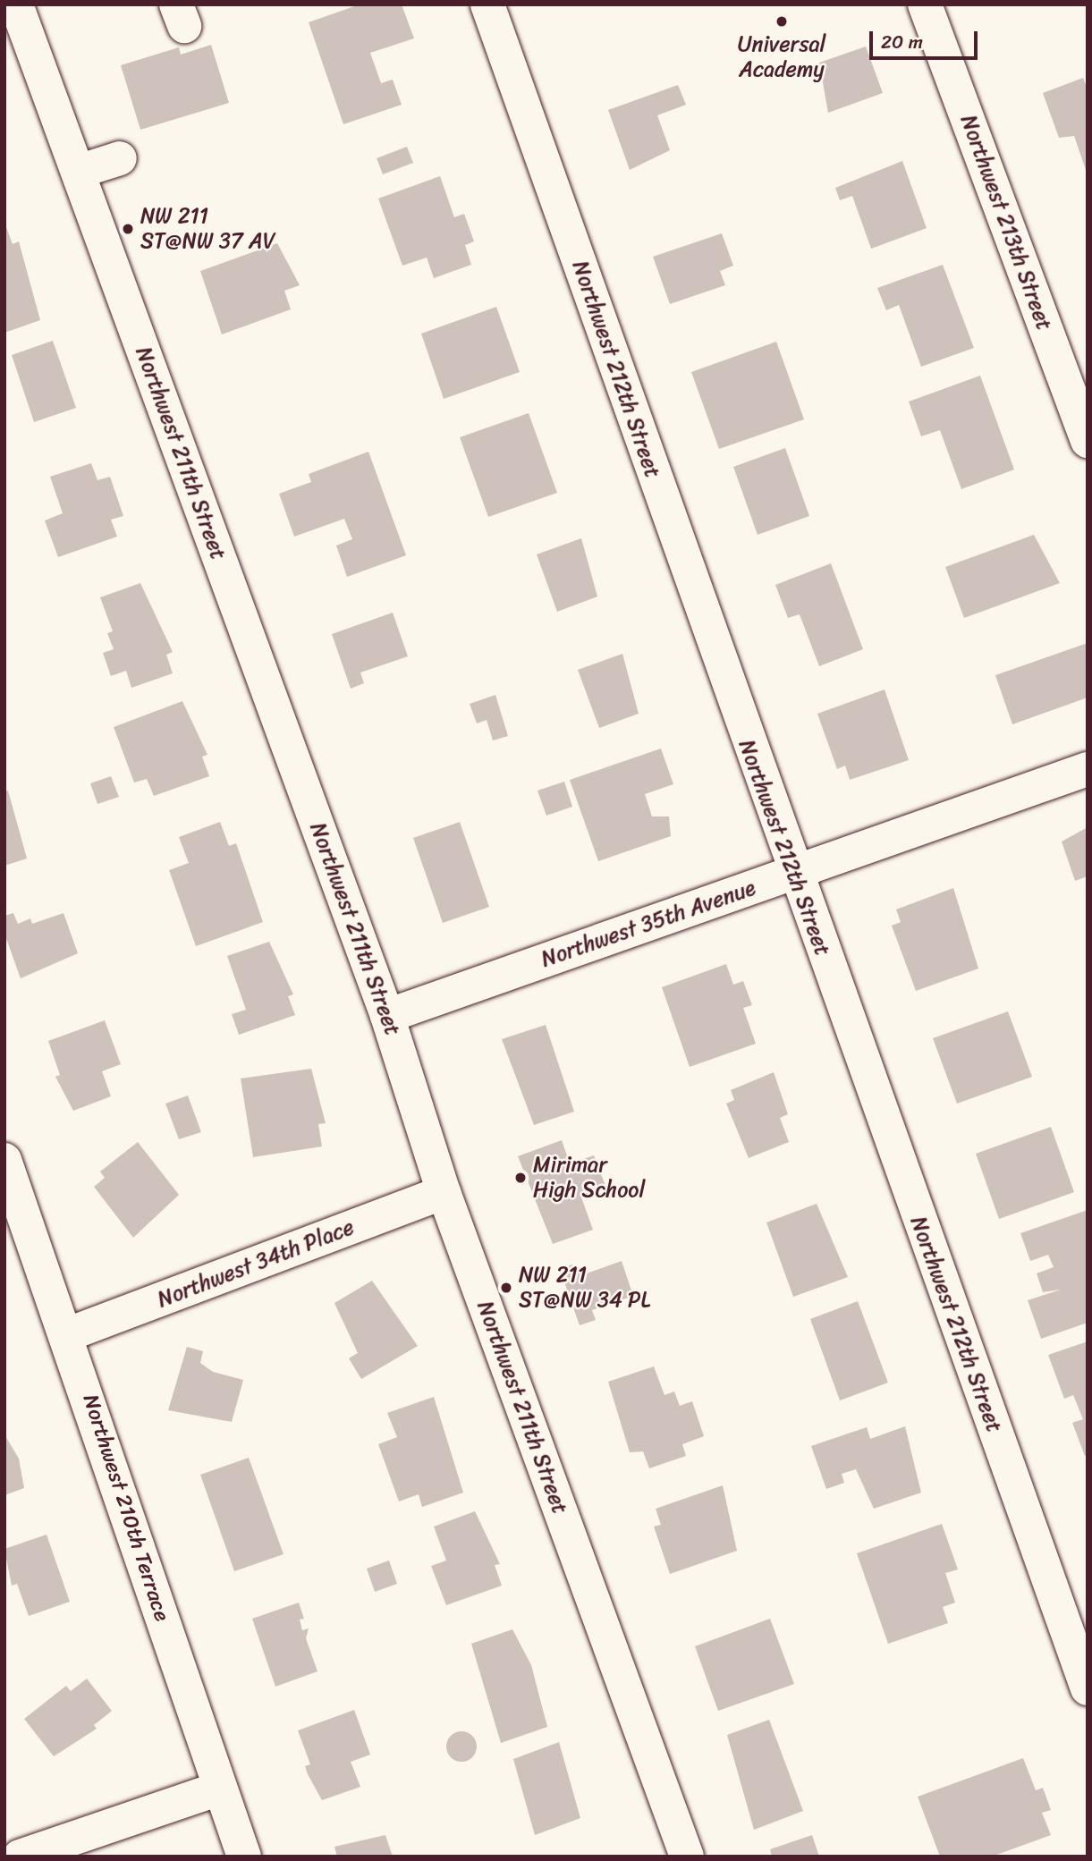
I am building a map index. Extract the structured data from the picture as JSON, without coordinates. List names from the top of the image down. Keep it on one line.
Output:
{"streets":{"street":["Northwest 213th Street","Northwest 212th Street","Northwest 211th Street","Northwest 35th Avenue","Northwest 34th Place","Northwest 210th Terrace"]},"crossings":[["Northwest 212th Street","Northwest 35th Avenue"],["Northwest 211th Street","Northwest 35th Avenue"],["Northwest 211th Street","Northwest 34th Place"],["Northwest 34th Place","Northwest 210th Terrace"]],"places":["Universal Academy","NW 211 ST@NW 37 AV","Mirimar High School","NW 211 ST@NW 34 PL"],"scale_bar":"20 m"}
